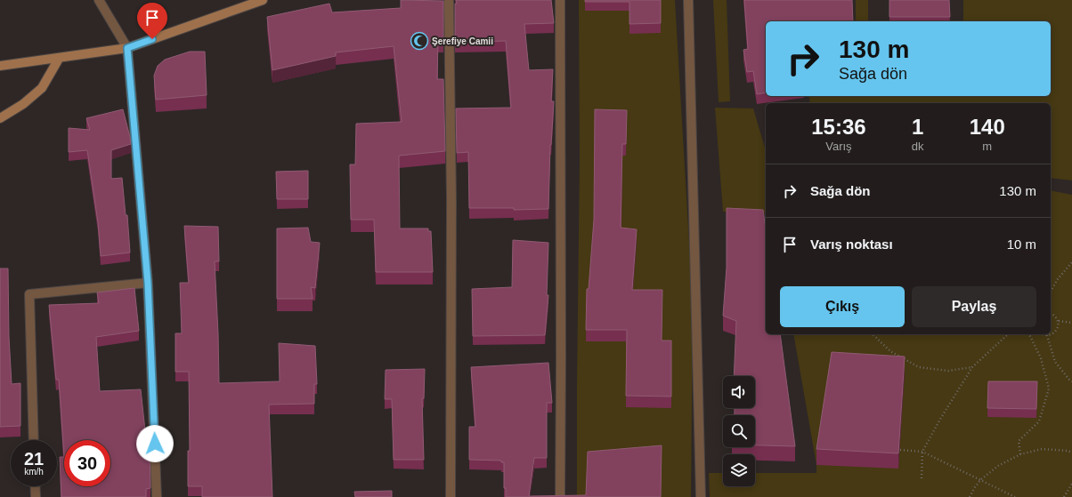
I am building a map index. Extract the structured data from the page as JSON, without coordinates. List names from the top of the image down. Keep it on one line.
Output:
{"places":{"mosque":["Şerefiye Camii"]},"page":{"turn":["130 m","Sağa dön"],"eta":["15:36","Varış","1","dk","140","m"],"list":[{"name":"Sağa dön","value":"130 m"},{"name":"Varış noktası","value":"10 m"}],"buttons":["Çıkış","Paylaş"],"speed":"21 km/h","limit":"30"}}
